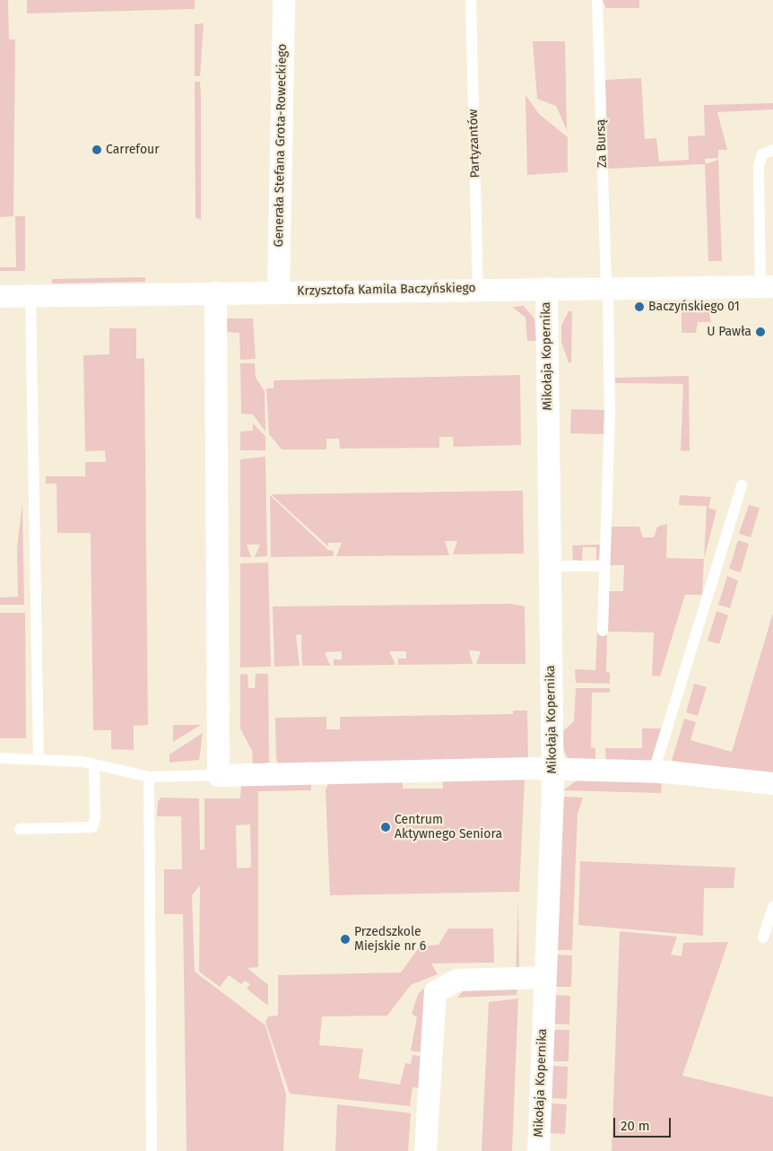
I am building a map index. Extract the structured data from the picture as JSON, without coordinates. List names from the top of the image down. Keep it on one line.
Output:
{"streets":{"street":["Generała Stefana Grota-Roweckiego","Krzysztofa Kamila Baczyńskiego","Mikołaja Kopernika"],"lane":["Partyzantów","Za Bursą"]},"crossings":[["Partyzantów","Krzysztofa Kamila Baczyńskiego"],["Za Bursą","Krzysztofa Kamila Baczyńskiego"],["Generała Stefana Grota-Roweckiego","Krzysztofa Kamila Baczyńskiego"],["Krzysztofa Kamila Baczyńskiego","Mikołaja Kopernika"]],"places":["Carrefour","Baczyńskiego 01","U Pawła","Centrum Aktywnego Seniora","Przedszkole Miejskie nr 6"],"scale_bar":"20 m"}
